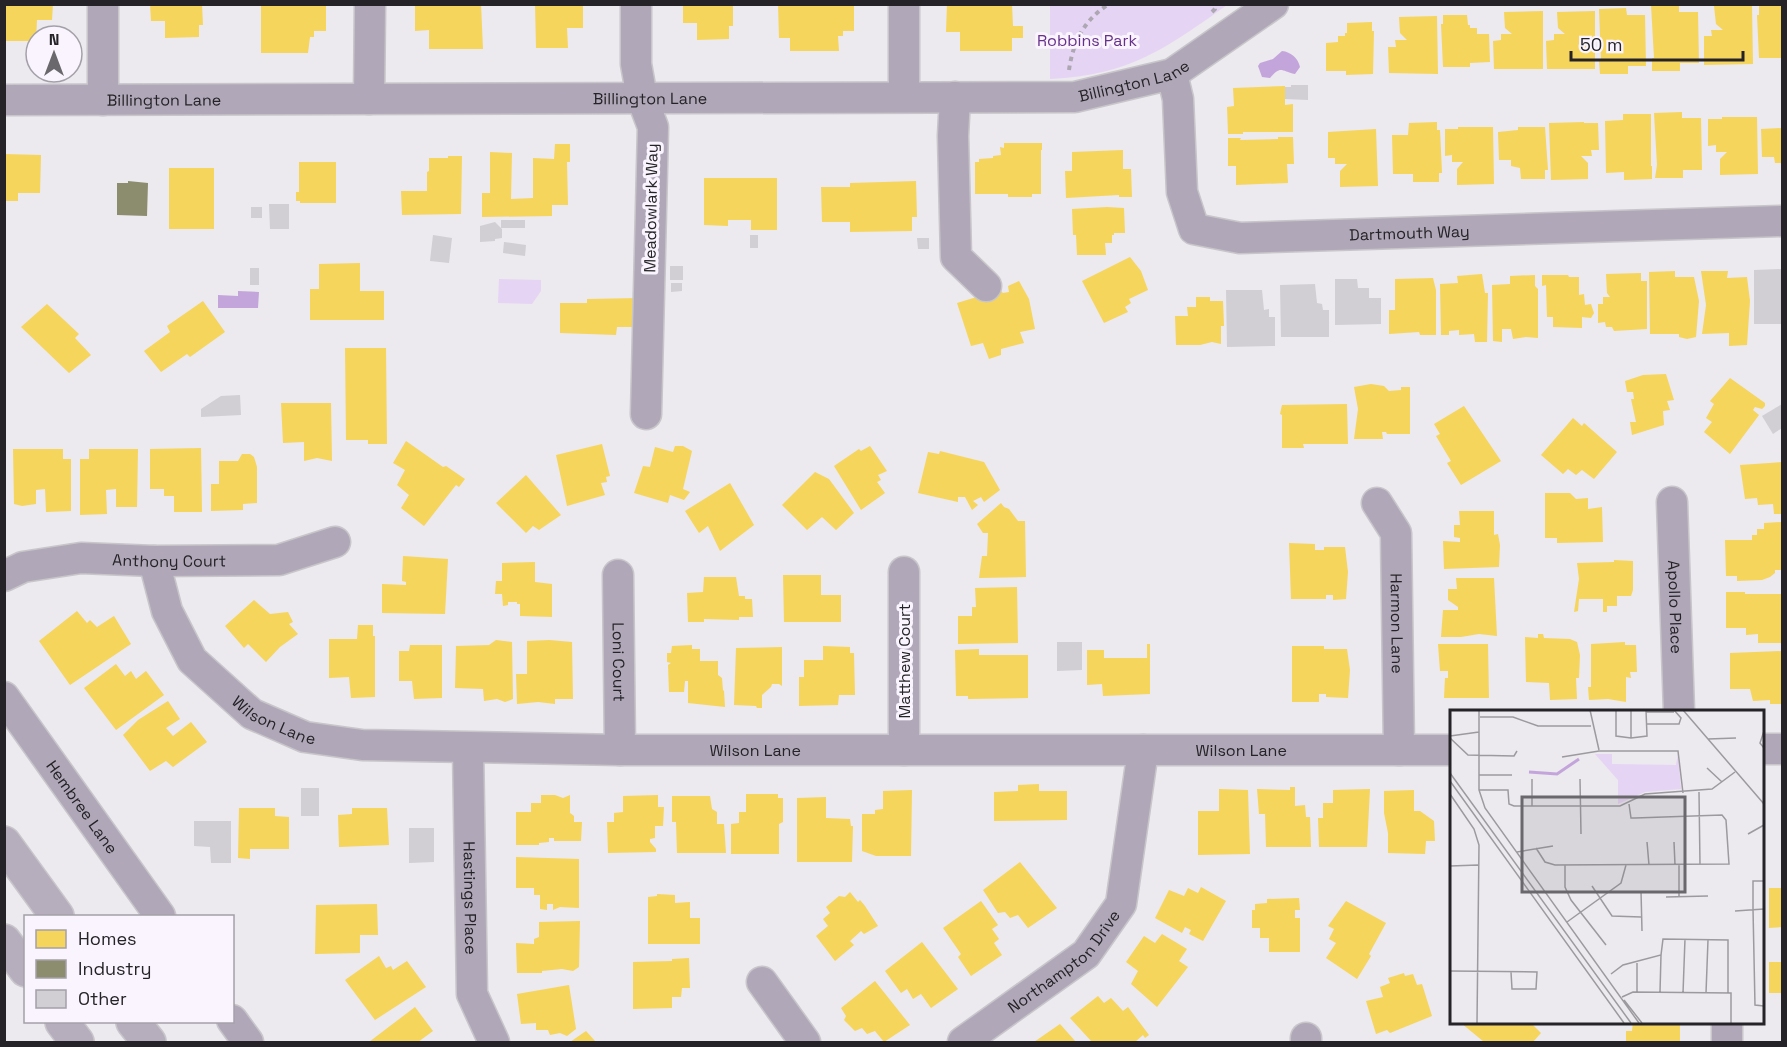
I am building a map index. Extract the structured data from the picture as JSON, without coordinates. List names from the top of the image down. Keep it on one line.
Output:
{"streets":{"street":["Billington Lane","Meadowlark Way","Dartmouth Way","Anthony Court","Apollo Place","Harmon Lane","Matthew Court","Loni Court","Wilson Lane","Hembree Lane","Hastings Place","Northampton Drive"]},"crossings":[["Billington Lane","Meadowlark Way"],["Billington Lane","Dartmouth Way"],["Anthony Court","Wilson Lane"],["Harmon Lane","Wilson Lane"],["Matthew Court","Wilson Lane"],["Loni Court","Wilson Lane"],["Wilson Lane","Hastings Place"],["Wilson Lane","Northampton Drive"]],"parks":["Robbins Park"],"legend":["Homes","Industry","Other"],"scale_bar":"50 m","north":"top"}
